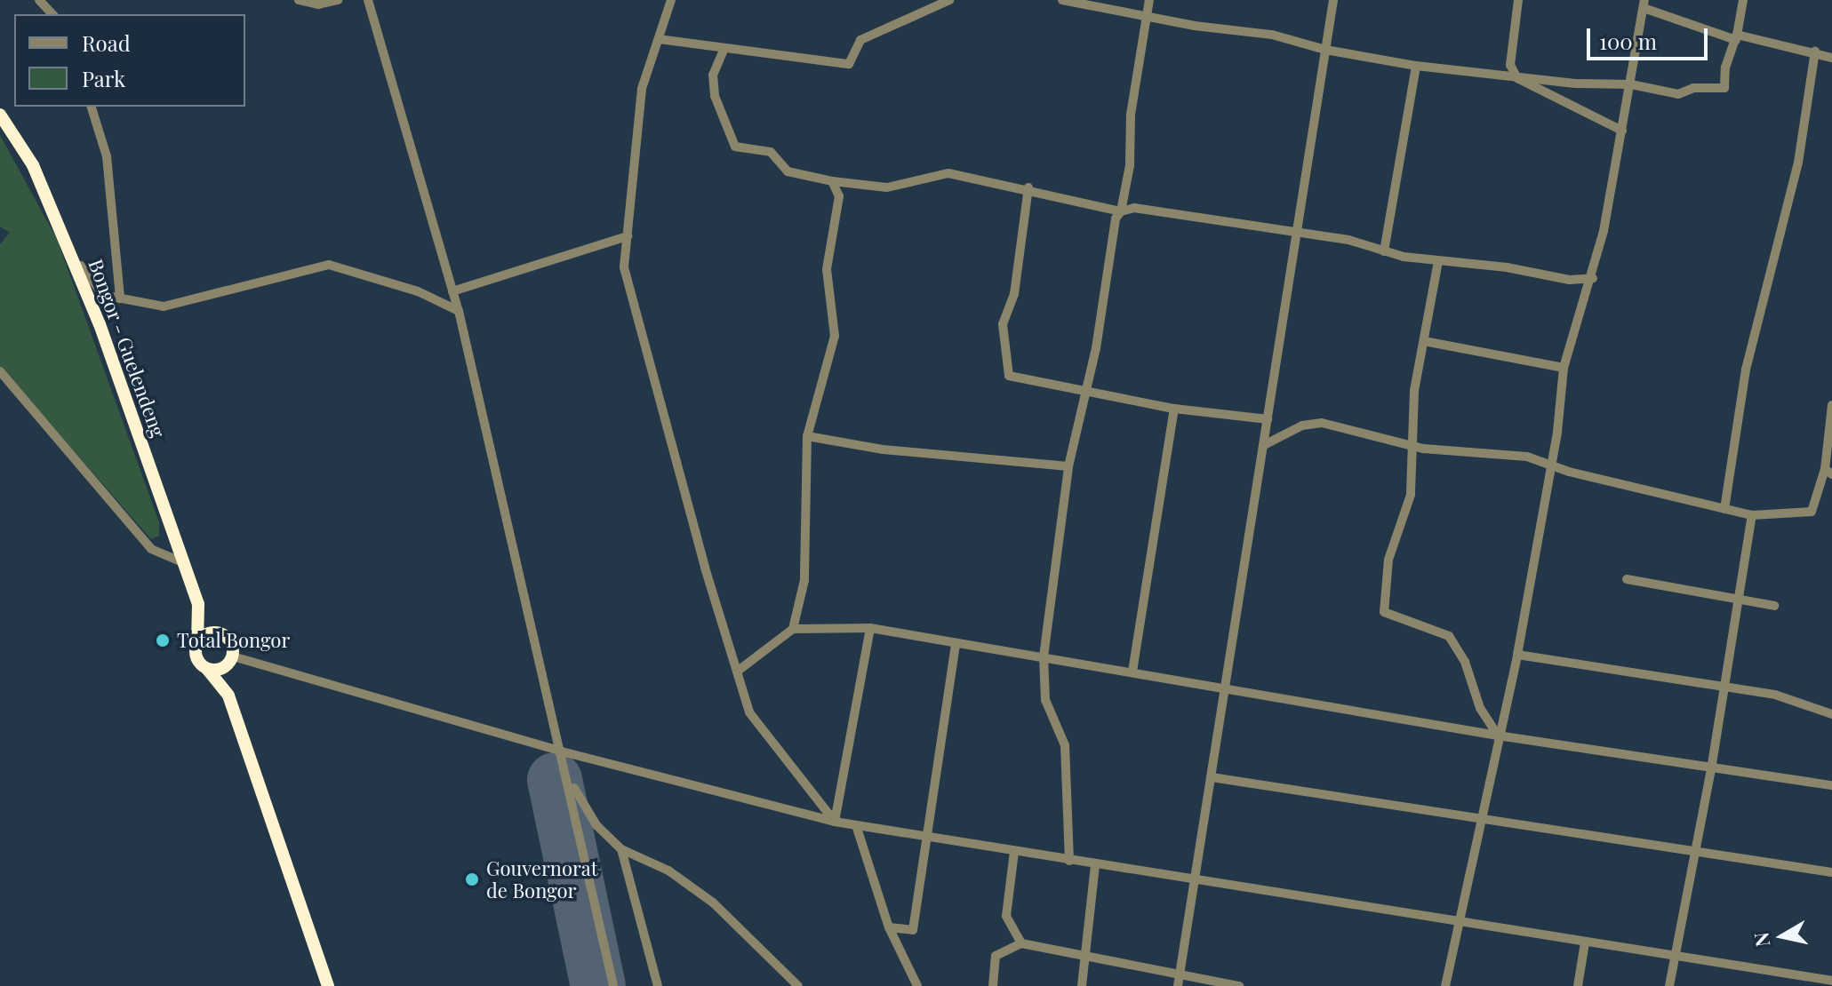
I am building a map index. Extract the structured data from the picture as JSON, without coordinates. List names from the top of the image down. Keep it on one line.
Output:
{"streets":{"highway":["Bongor - Guelendeng"]},"places":["Total Bongor","Gouvernorat de Bongor"],"legend":["Road","Park"],"scale_bar":"100 m","north":"left"}
